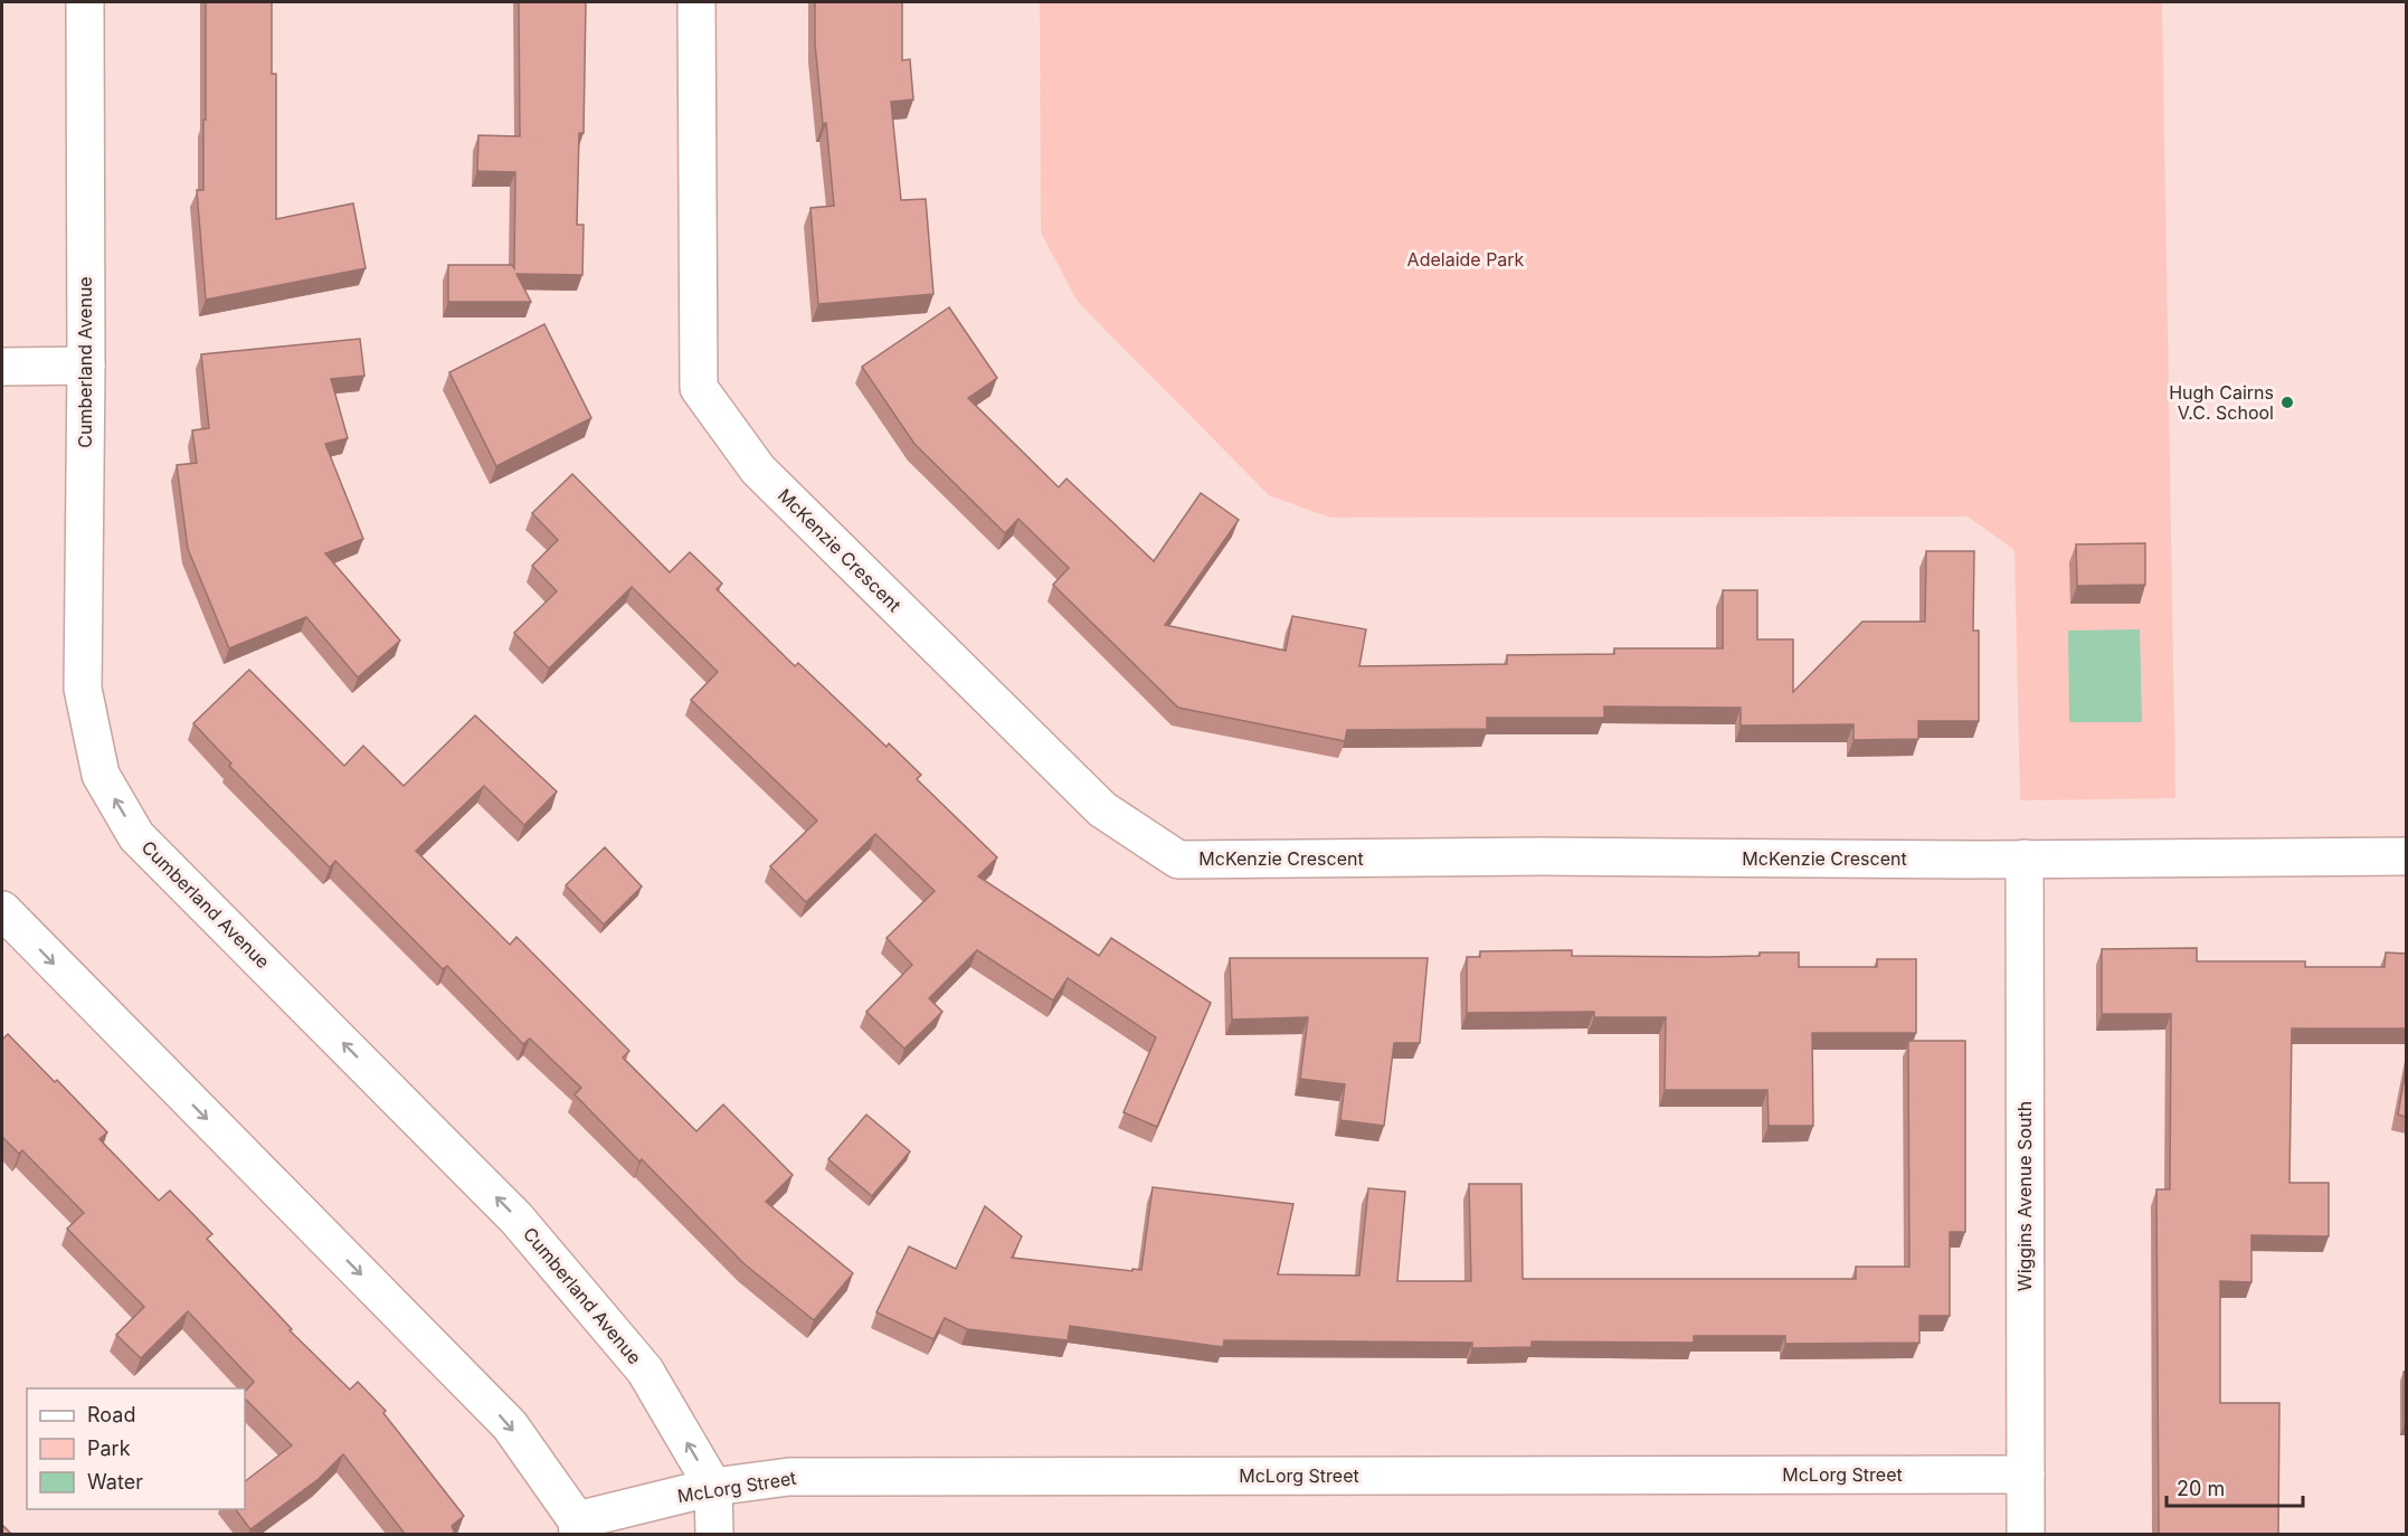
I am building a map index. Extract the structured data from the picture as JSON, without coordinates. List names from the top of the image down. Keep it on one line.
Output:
{"streets":{"street":["Cumberland Avenue","McKenzie Crescent","Wiggins Avenue South","McLorg Street"]},"crossings":[["Cumberland Avenue","McLorg Street"],["McKenzie Crescent","Wiggins Avenue South"],["Wiggins Avenue South","McLorg Street"]],"parks":["Adelaide Park"],"places":["Hugh Cairns V.C. School"],"legend":["Road","Park","Water"],"scale_bar":"20 m"}
